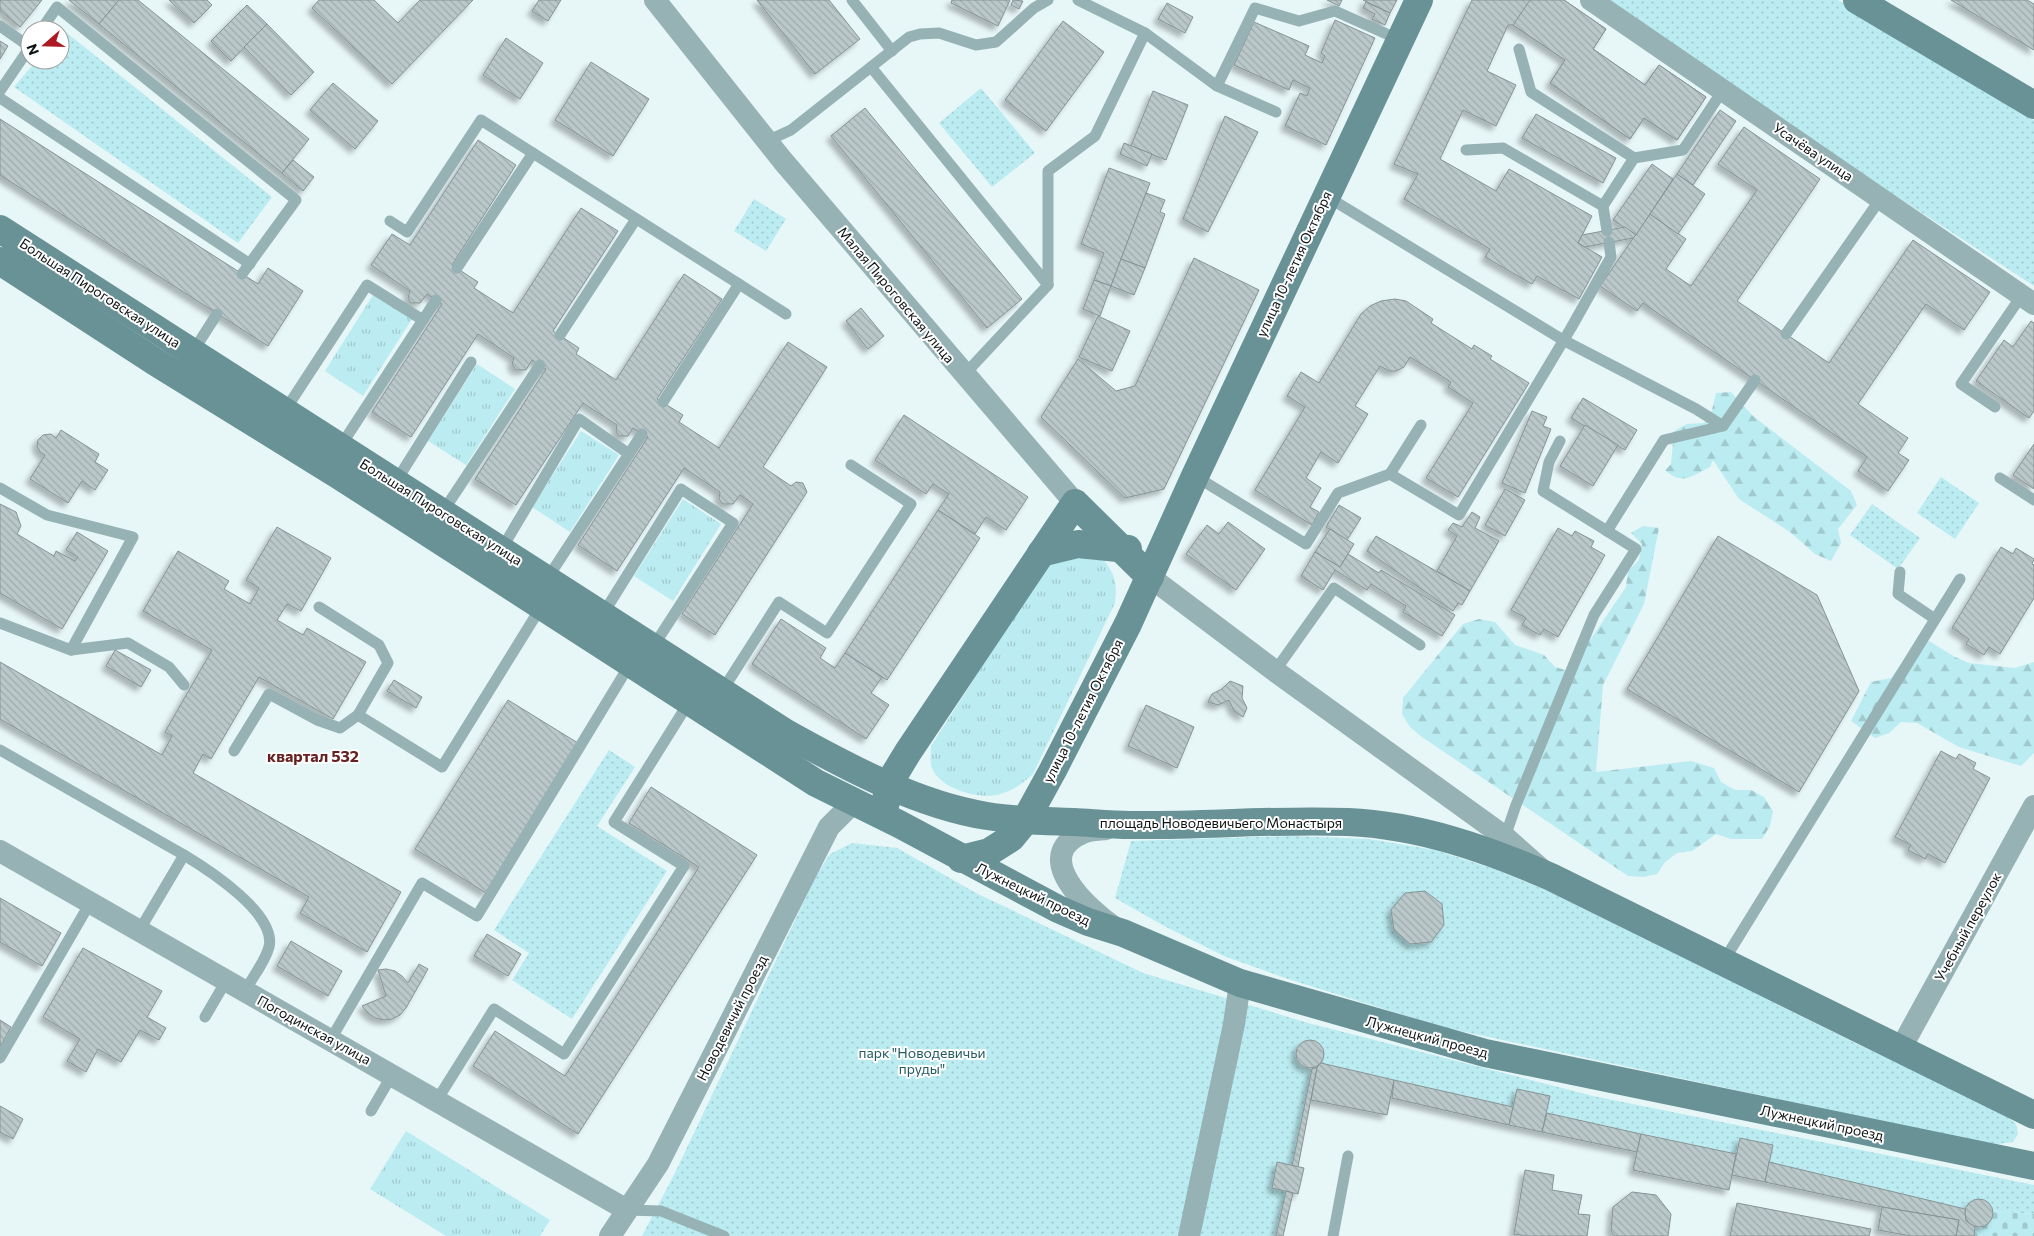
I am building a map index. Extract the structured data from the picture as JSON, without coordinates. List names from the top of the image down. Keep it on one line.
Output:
{"streets":{"main road":["улица 10-летия Октября","Большая Пироговская улица","Малая Пироговская улица","площадь Новодевичьего Монастыря","Лужнецкий проезд"],"street":["Усачёва улица","Учебный переулок","Новодевичий проезд","Погодинская улица"]},"crossings":[["улица 10-летия Октября","Малая Пироговская улица"],["улица 10-летия Октября","площадь Новодевичьего Монастыря"],["улица 10-летия Октября","Лужнецкий проезд"],["Большая Пироговская улица","площадь Новодевичьего Монастыря"],["Большая Пироговская улица","Лужнецкий проезд"],["Большая Пироговская улица","Новодевичий проезд"],["Лужнецкий проезд","Новодевичий проезд"],["Новодевичий проезд","Погодинская улица"]],"districts":["квартал 532"],"parks":["парк \"Новодевичьи пруды\""],"north":"left"}
